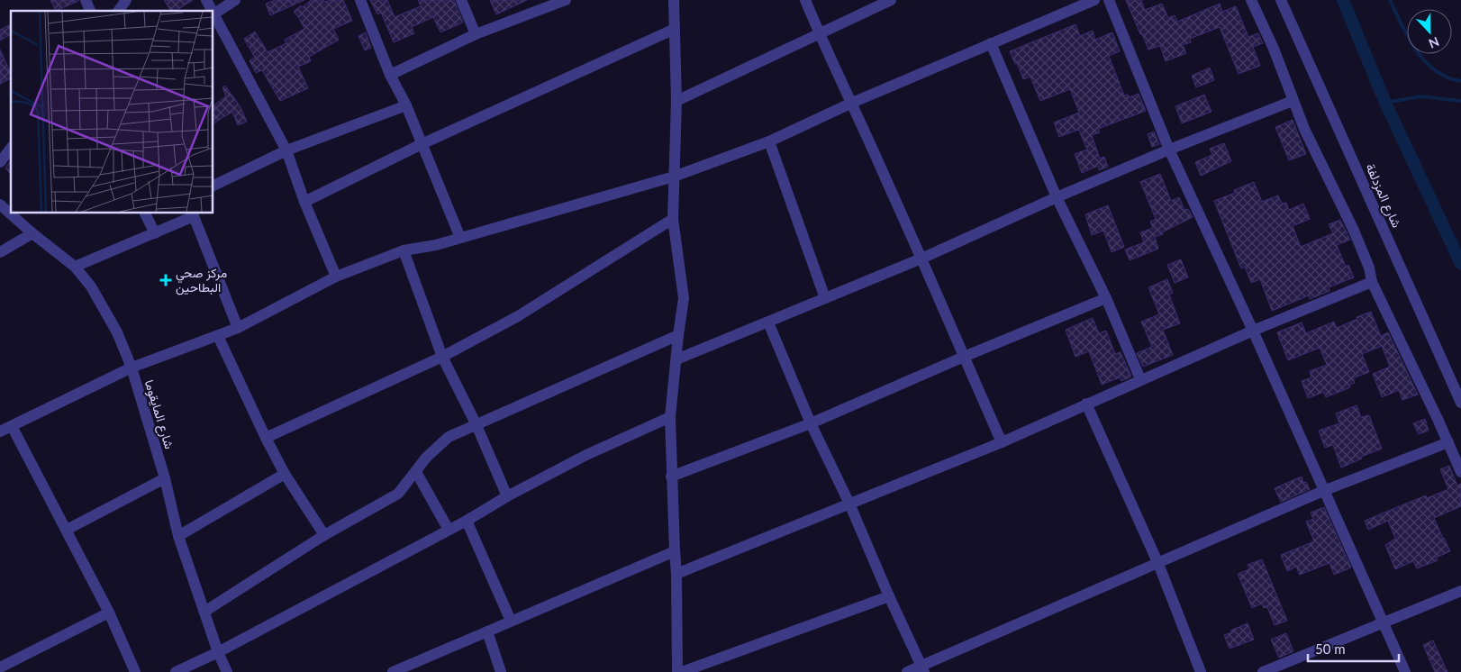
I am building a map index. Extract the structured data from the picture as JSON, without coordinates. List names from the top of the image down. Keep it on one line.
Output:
{"streets":{"street":["شارع المزدلفة","شارع المايقوما"]},"places":{"health":["مركز صحي البطاحين"]},"scale_bar":"50 m","north":"bottom"}
